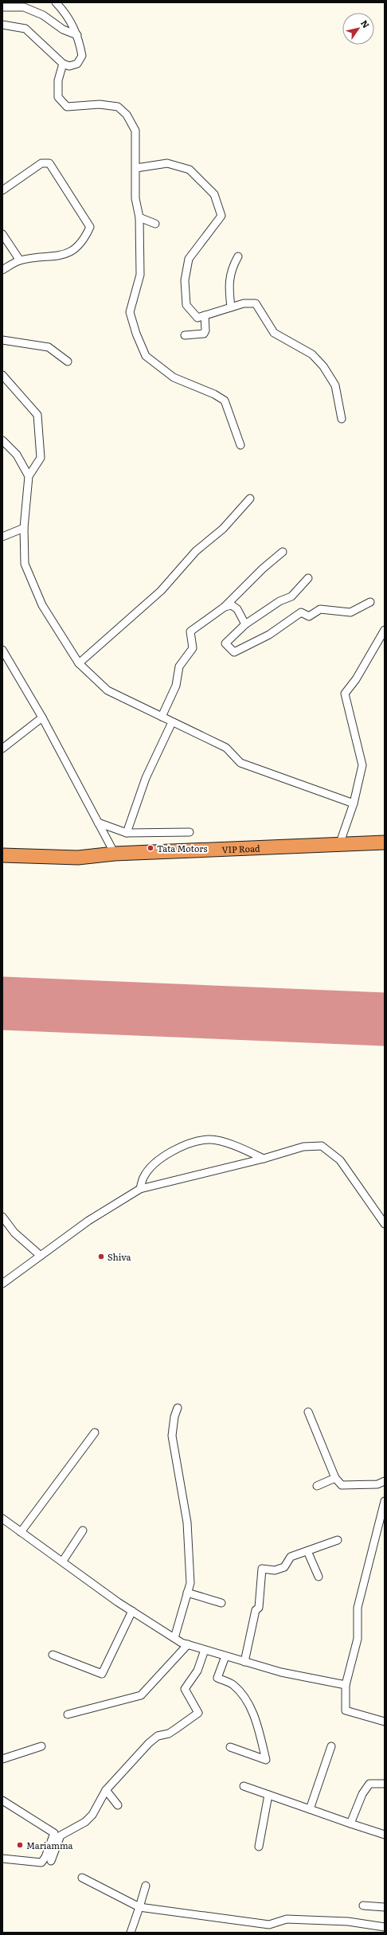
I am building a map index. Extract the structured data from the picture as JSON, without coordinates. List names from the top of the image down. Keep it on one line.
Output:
{"streets":{"highway":["VIP Road"]},"places":["Tata Motors","Shiva","Mariamma"],"north":"top right"}
